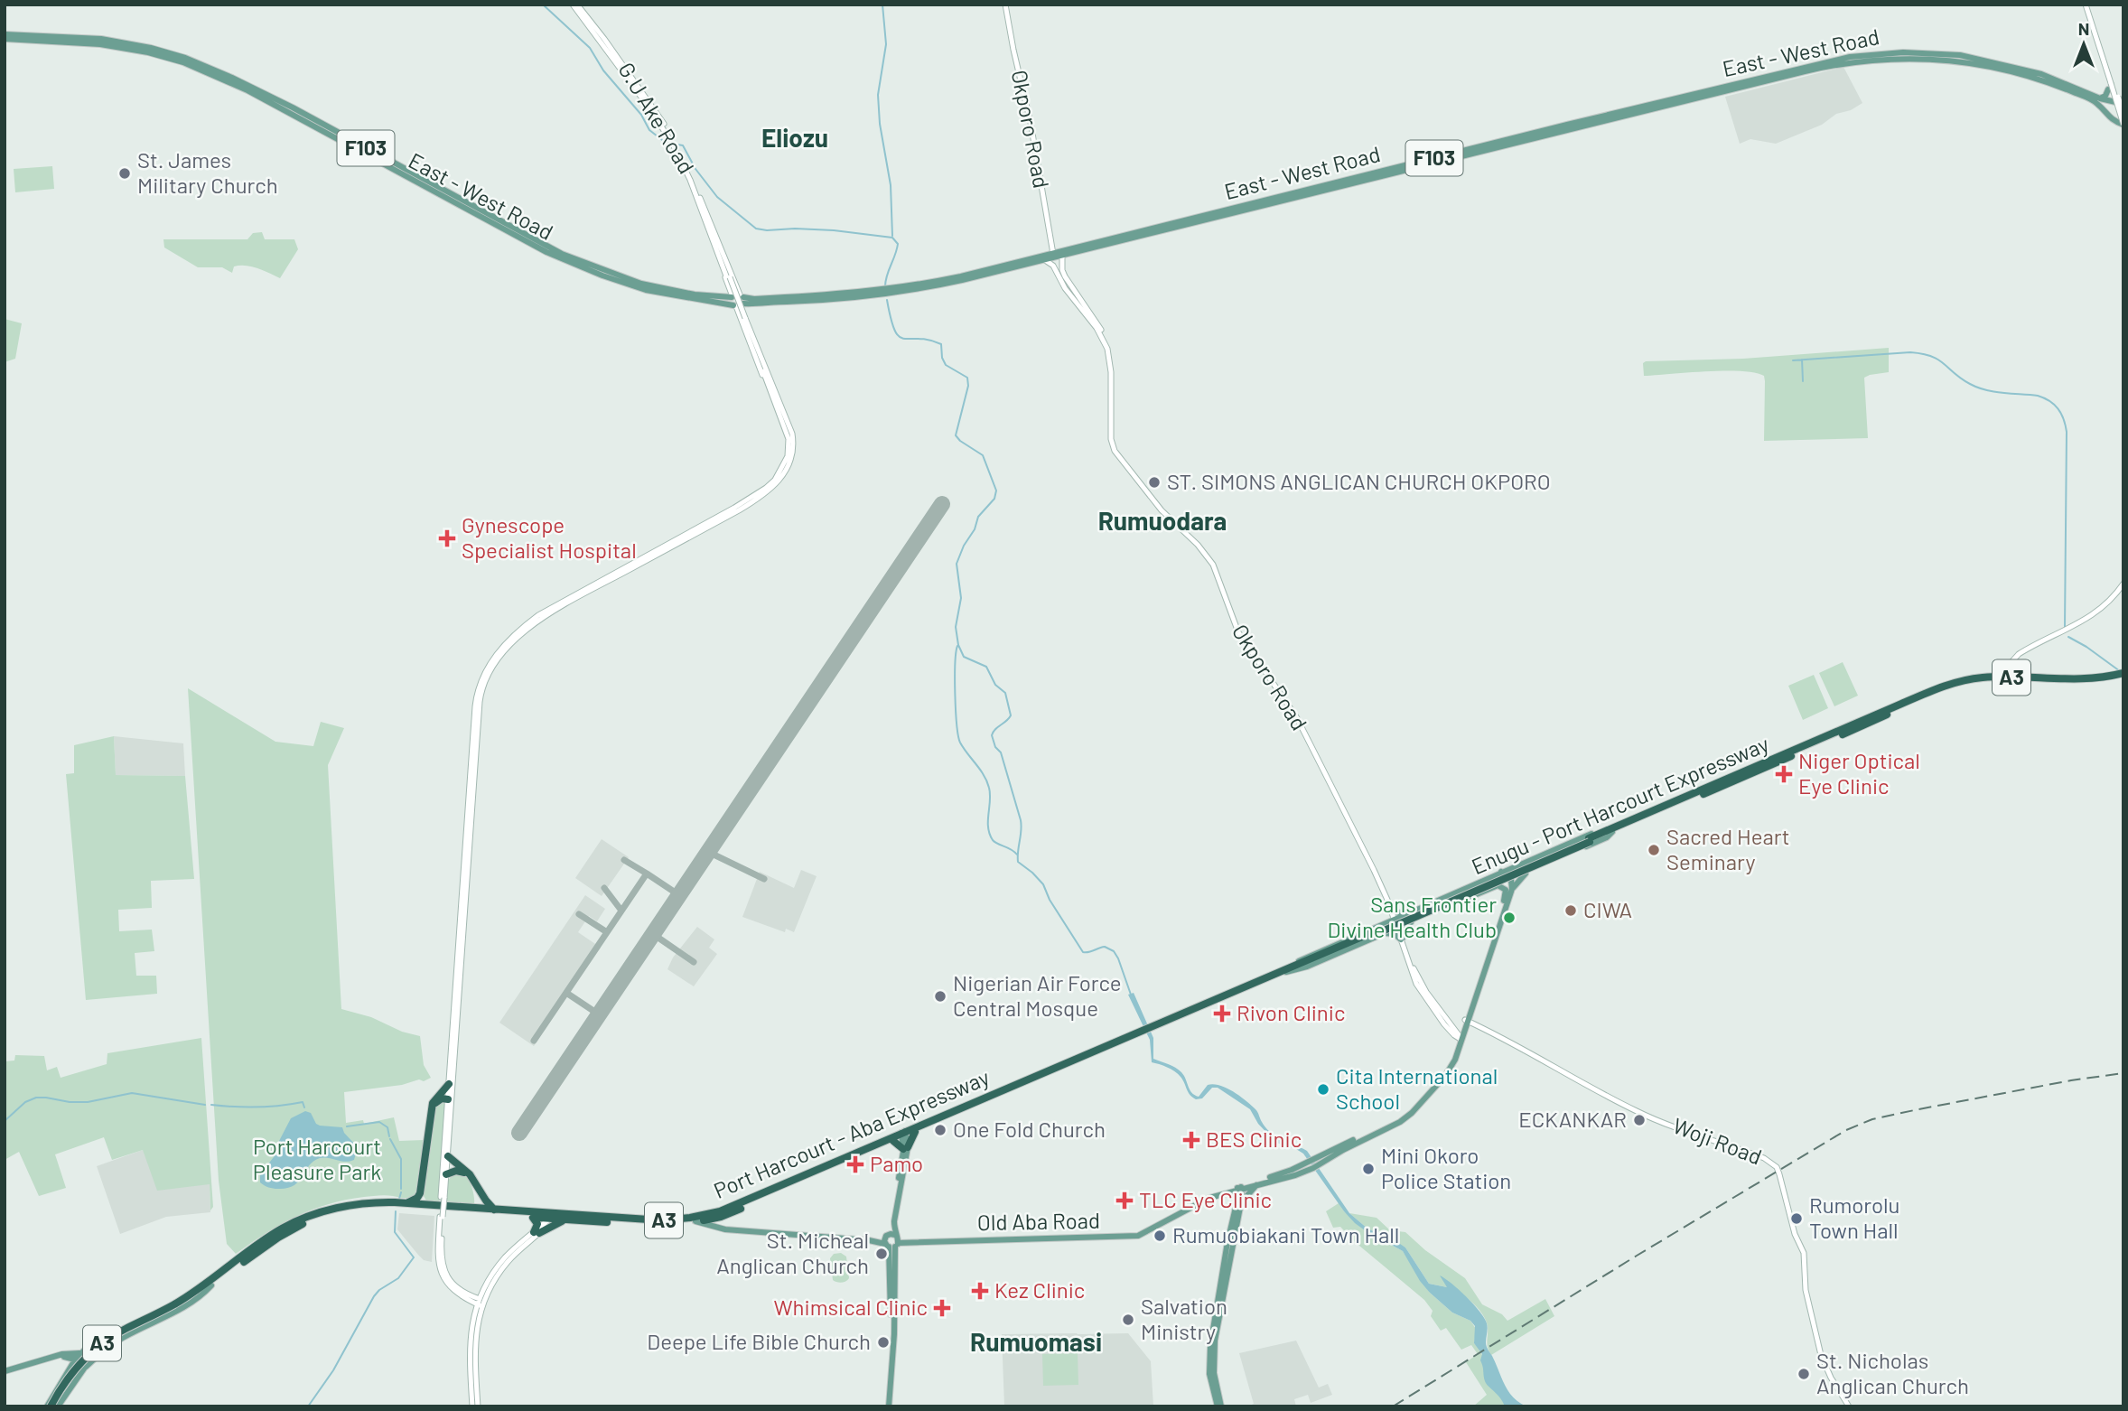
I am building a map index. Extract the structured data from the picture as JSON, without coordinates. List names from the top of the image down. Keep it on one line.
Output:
{"streets":{"highway":["A3","Enugu - Port Harcourt Expressway","Port Harcourt - Aba Expressway"],"main road":["East - West Road","G.U Ake Road","Okporo Road","F103","Woji Road","Old Aba Road"]},"crossings":[["East - West Road","Okporo Road"],["Okporo Road","Old Aba Road"],["Enugu - Port Harcourt Expressway","Port Harcourt - Aba Expressway"],["Port Harcourt - Aba Expressway","Old Aba Road"],["Woji Road","Old Aba Road"]],"districts":["Eliozu","Rumuodara","Rumuomasi"],"parks":["Port Harcourt Pleasure Park"],"places":{"other":["St. James Military Church","ST. SIMONS ANGLICAN CHURCH OKPORO","Sacred Heart Seminary","CIWA","Sans Frontier Divine Health Club","Nigerian Air Force Central Mosque","Cita International School","ECKANKAR","One Fold Church","Mini Okoro Police Station","Rumorolu Town Hall","Rumuobiakani Town Hall","St. Micheal Anglican Church","Salvation Ministry","Deepe Life Bible Church","St. Nicholas Anglican Church"],"health":["Gynescope Specialist Hospital","Niger Optical Eye Clinic","Rivon Clinic","BES Clinic","Pamo","TLC Eye Clinic","Kez Clinic","Whimsical Clinic"]},"north":"top"}
